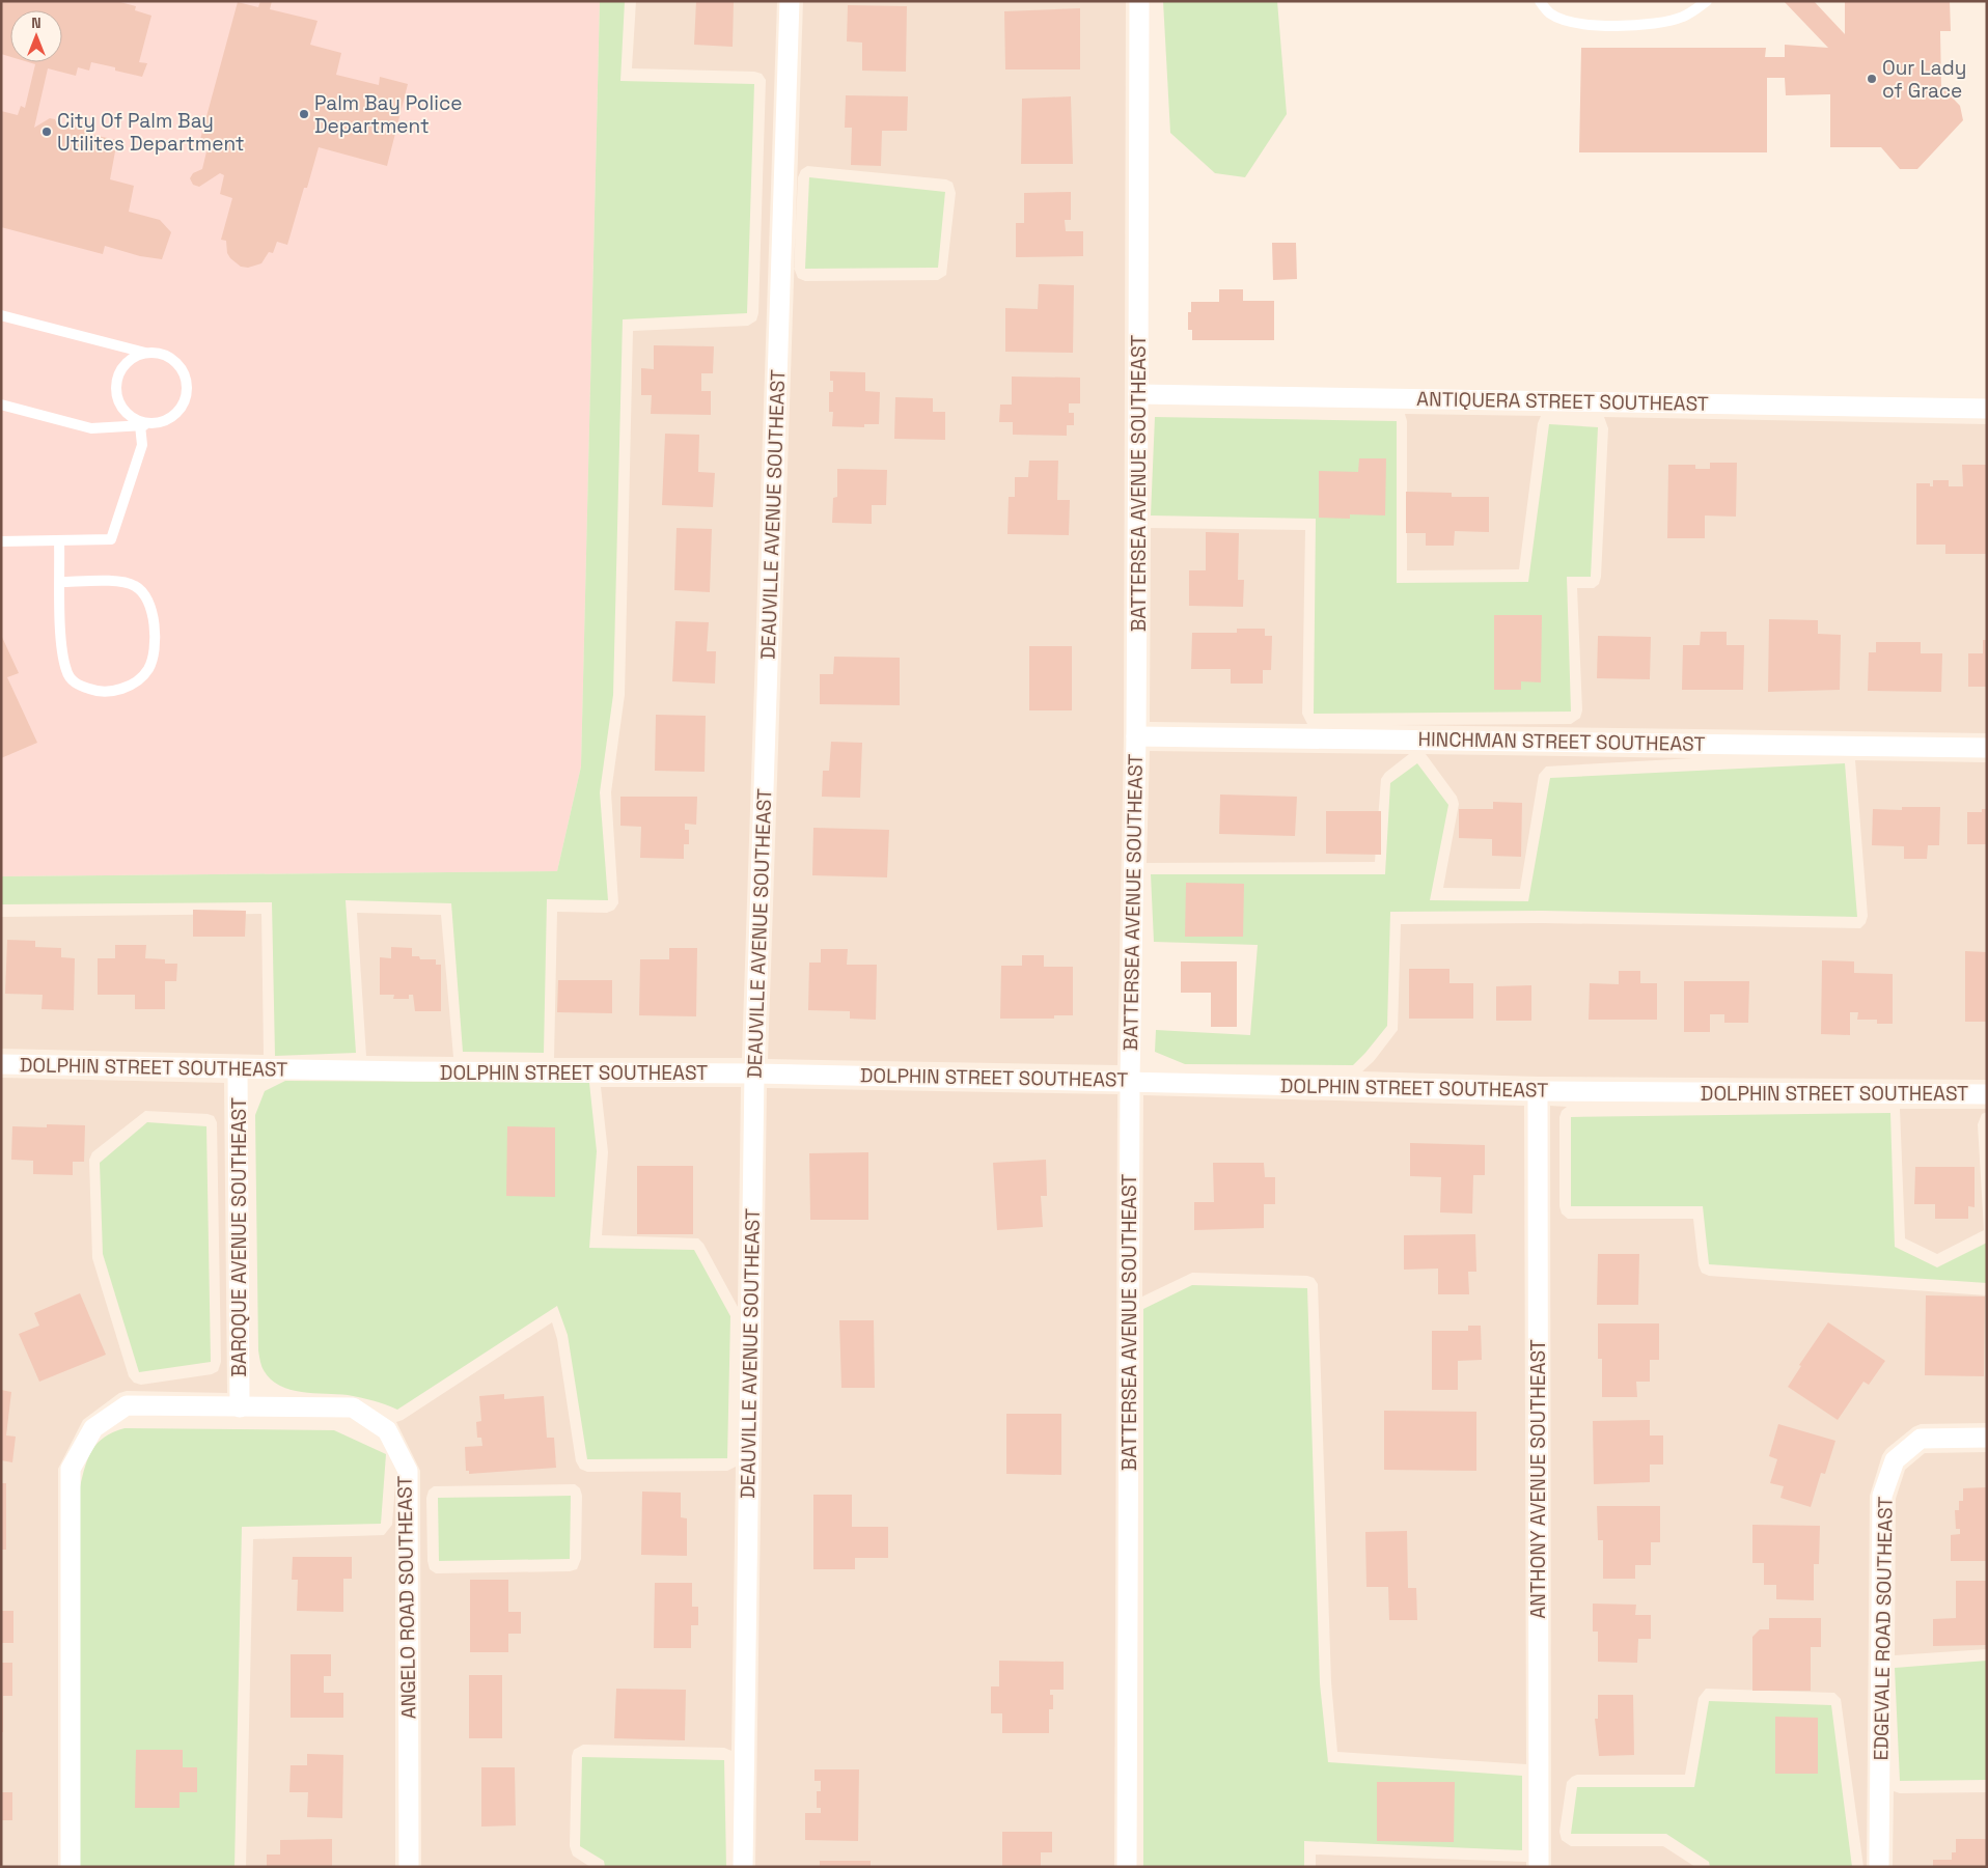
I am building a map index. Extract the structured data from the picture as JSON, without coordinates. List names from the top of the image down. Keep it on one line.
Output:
{"streets":{"street":["ANTIQUERA STREET SOUTHEAST","BATTERSEA AVENUE SOUTHEAST","DEAUVILLE AVENUE SOUTHEAST","HINCHMAN STREET SOUTHEAST","DOLPHIN STREET SOUTHEAST","BAROQUE AVENUE SOUTHEAST","ANTHONY AVENUE SOUTHEAST","ANGELO ROAD SOUTHEAST","EDGEVALE ROAD SOUTHEAST"]},"crossings":[["ANTIQUERA STREET SOUTHEAST","BATTERSEA AVENUE SOUTHEAST"],["BATTERSEA AVENUE SOUTHEAST","HINCHMAN STREET SOUTHEAST"],["BATTERSEA AVENUE SOUTHEAST","DOLPHIN STREET SOUTHEAST"],["DEAUVILLE AVENUE SOUTHEAST","DOLPHIN STREET SOUTHEAST"],["DOLPHIN STREET SOUTHEAST","BAROQUE AVENUE SOUTHEAST"],["DOLPHIN STREET SOUTHEAST","ANTHONY AVENUE SOUTHEAST"],["BAROQUE AVENUE SOUTHEAST","ANGELO ROAD SOUTHEAST"]],"places":["Our Lady of Grace","Palm Bay Police Department","City Of Palm Bay Utilites Department"],"north":"top"}
